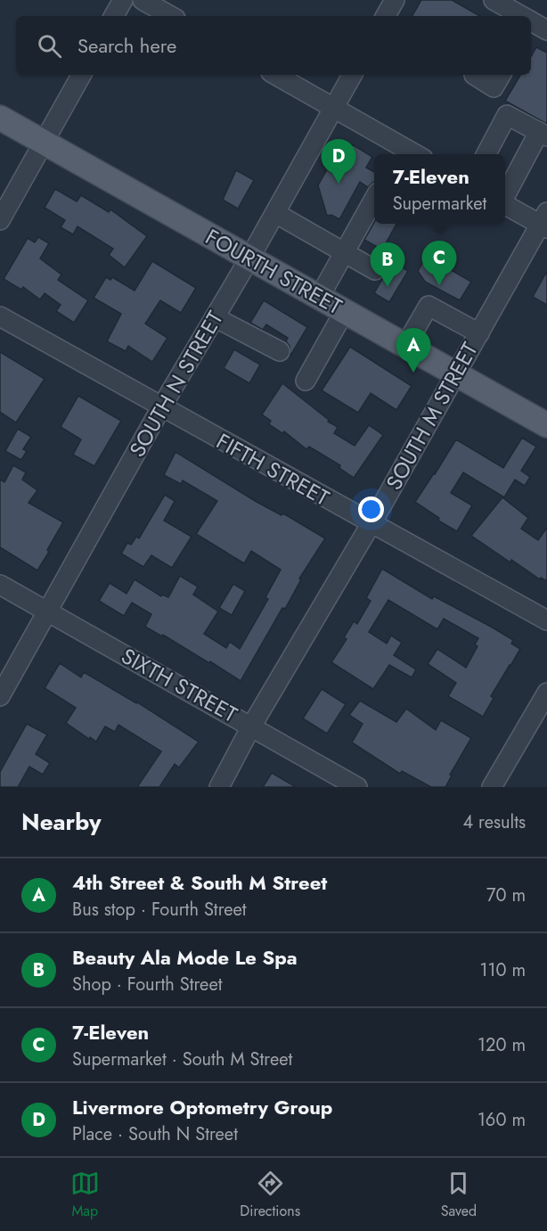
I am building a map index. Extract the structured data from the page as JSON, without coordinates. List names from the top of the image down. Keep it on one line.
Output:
{"streets":{"main road":["FOURTH STREET"],"street":["SOUTH N STREET","SOUTH M STREET","FIFTH STREET","SIXTH STREET"]},"crossings":[["FOURTH STREET","SOUTH N STREET"],["FOURTH STREET","SOUTH M STREET"],["SOUTH N STREET","FIFTH STREET"],["SOUTH N STREET","SIXTH STREET"],["SOUTH M STREET","FIFTH STREET"],["SOUTH M STREET","SIXTH STREET"]],"page":{"search":"Search here","pins":["D","C","B","A"],"popup":["7-Eleven","Supermarket"],"heading":["Nearby","4 results"],"list":[{"mark":"A","name":"4th Street & South M Street","note":"Bus stop · Fourth Street","value":"70 m"},{"mark":"B","name":"Beauty Ala Mode Le Spa","note":"Shop · Fourth Street","value":"110 m"},{"mark":"C","name":"7-Eleven","note":"Supermarket · South M Street","value":"120 m"},{"mark":"D","name":"Livermore Optometry Group","note":"Place · South N Street","value":"160 m"}],"nav":["Map","Directions","Saved"]}}
